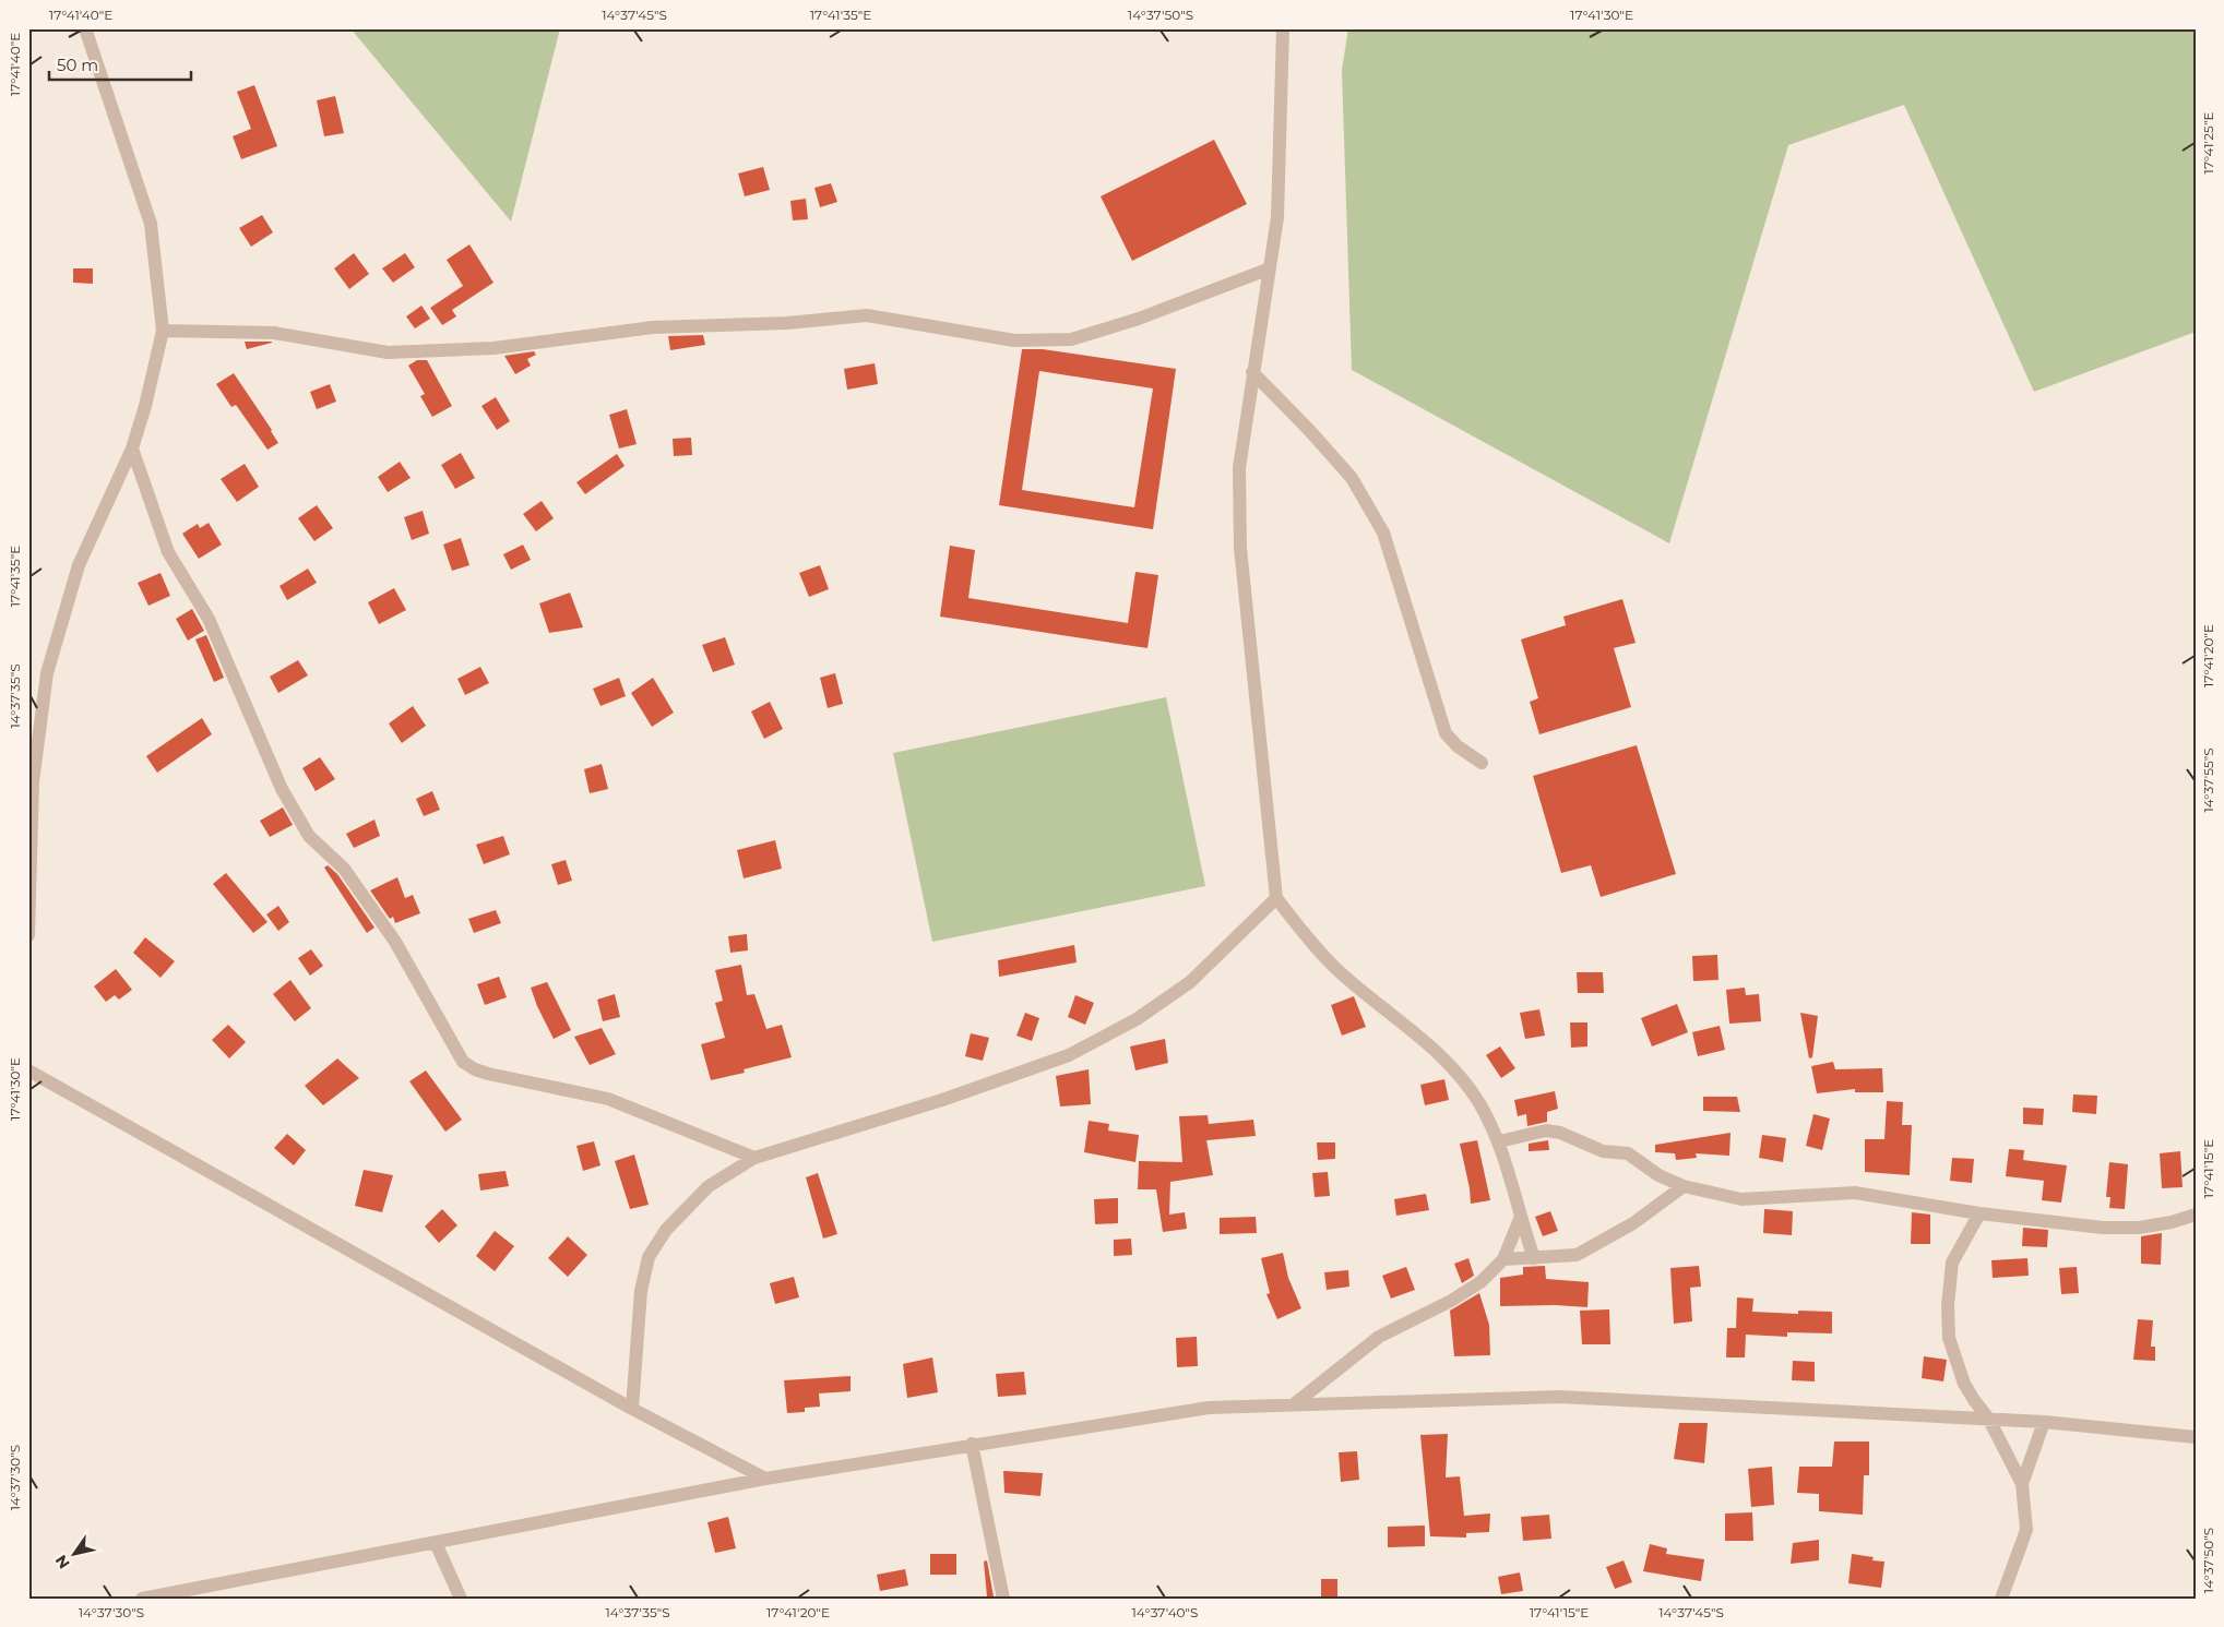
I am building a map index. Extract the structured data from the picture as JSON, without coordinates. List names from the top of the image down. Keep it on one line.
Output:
{"scale_bar":"50 m","north":"bottom left","coordinates":["17°41'40\"E","14°37'45\"S","17°41'35\"E","14°37'50\"S","17°41'30\"E","17°41'25\"E","17°41'20\"E","14°37'35\"S","14°37'55\"S","17°41'15\"E","14°37'30\"S","14°37'40\"S"]}
